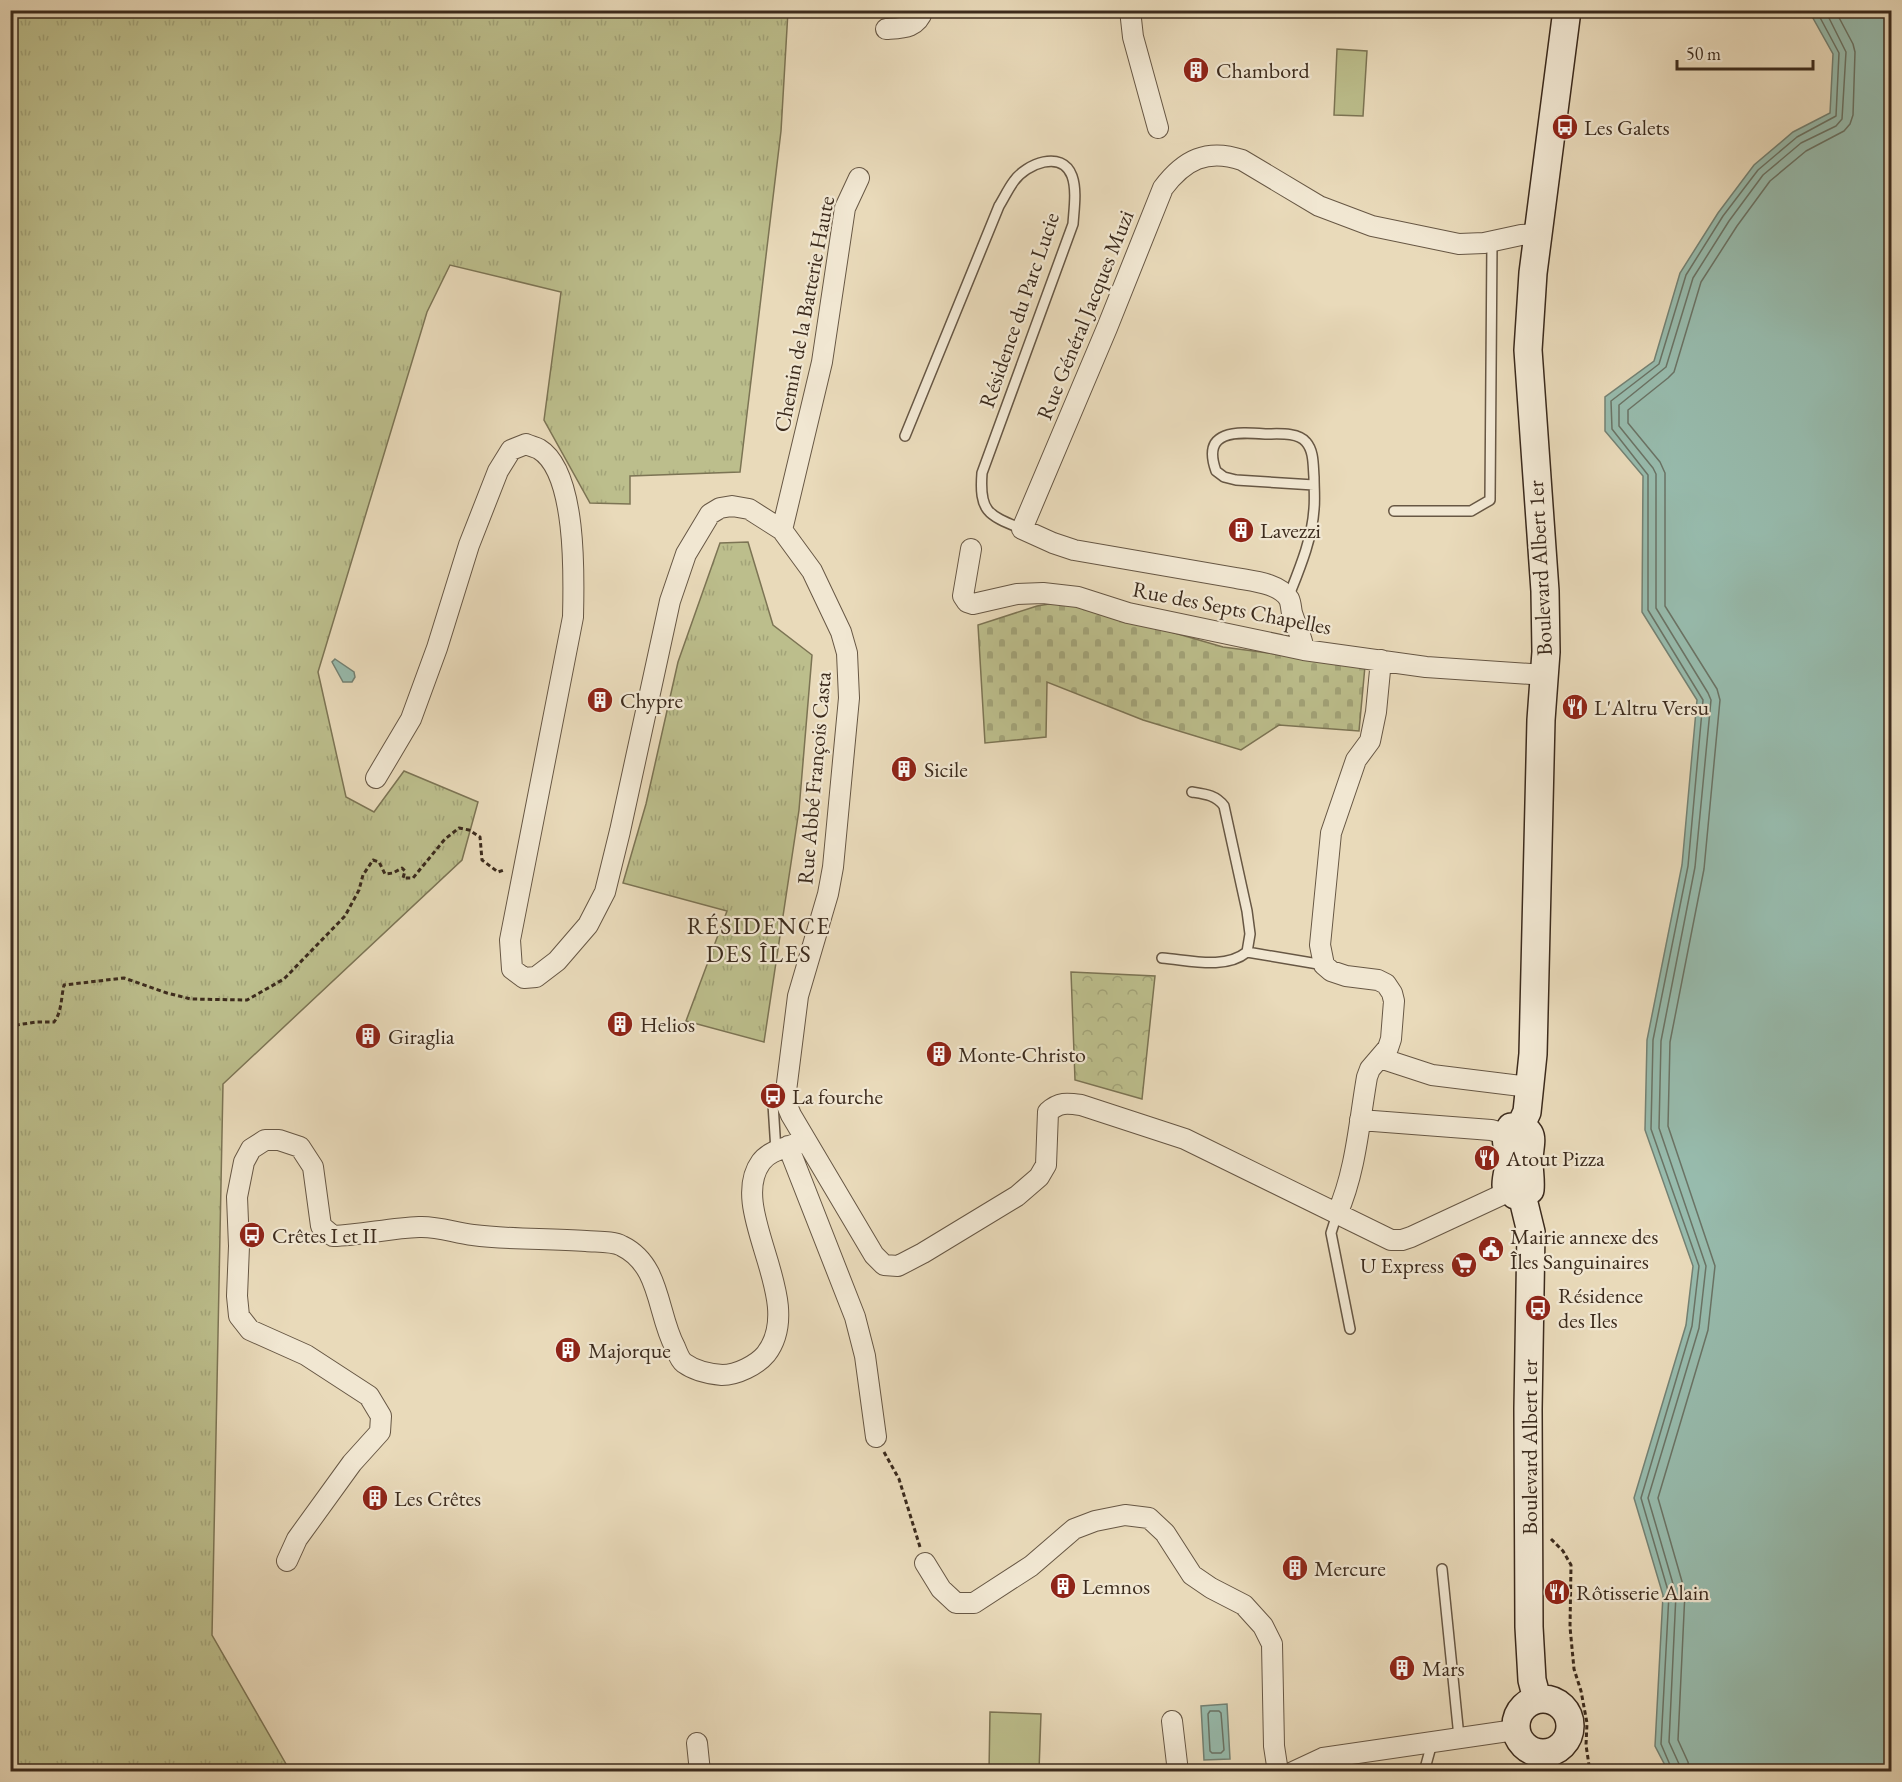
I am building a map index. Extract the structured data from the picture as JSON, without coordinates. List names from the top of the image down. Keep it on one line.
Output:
{"streets":{"main road":["Boulevard Albert 1er"],"street":["Chemin de la Batterie Haute","Rue Général Jacques Muzi","Rue des Septs Chapelles","Rue Abbé François Casta"],"lane":["Résidence du Parc Lucie"]},"crossings":[["Résidence du Parc Lucie","Rue Général Jacques Muzi"],["Chemin de la Batterie Haute","Rue Abbé François Casta"],["Rue Général Jacques Muzi","Boulevard Albert 1er"],["Boulevard Albert 1er","Rue des Septs Chapelles"]],"districts":["RÉSIDENCE DES ÎLES"],"places":{"building":["Chambord","Lavezzi","Chypre","Sicile","Helios","Giraglia","Monte-Christo","Majorque","Les Crêtes","Mercure","Lemnos","Mars"],"bus stop":["Les Galets","La fourche","Crêtes I et II","Résidence des Iles"],"restaurant":["L'Altru Versu","Atout Pizza","Rôtisserie Alain"],"public building":["Mairie annexe des Îles Sanguinaires"],"supermarket":["U Express"]},"scale_bar":"50 m"}
